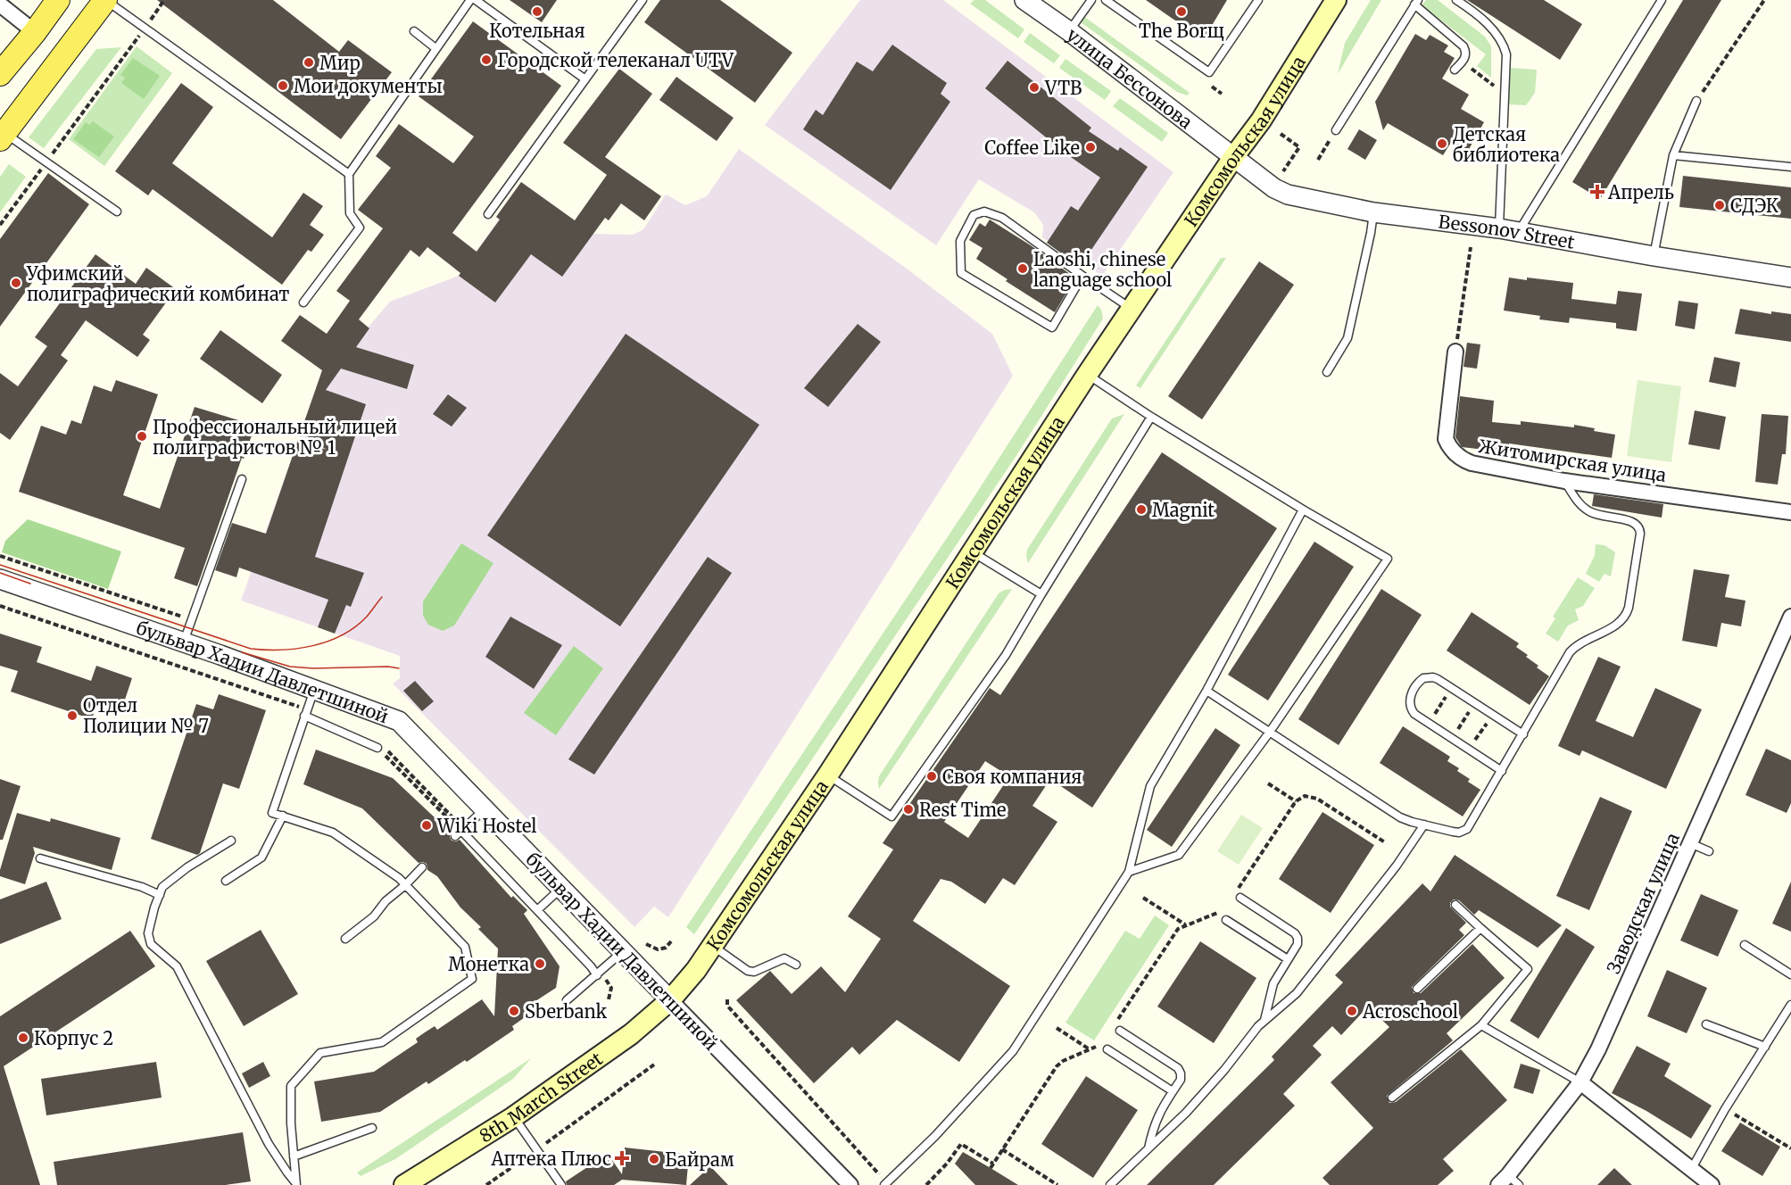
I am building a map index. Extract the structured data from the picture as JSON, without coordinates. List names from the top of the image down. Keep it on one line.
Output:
{"streets":{"main road":["Комсомольская улица","8th March Street"],"street":["улица Бессонова","Bessonov Street","Житомирская улица","бульвар Хадии Давлетшиной","Заводская улица"]},"crossings":[["улица Бессонова","Комсомольская улица"],["улица Бессонова","Bessonov Street"],["Комсомольская улица","Bessonov Street"],["Комсомольская улица","бульвар Хадии Давлетшиной"],["Комсомольская улица","8th March Street"],["бульвар Хадии Давлетшиной","8th March Street"]],"places":{"other":["Котельная","The Borщ","Городской телеканал UTV","Мир","Мои документы","VTB","Детская библиотека","Coffee Like","СДЭК","Laoshi, chinese language school","Уфимский полиграфический комбинат","Профессиональный лицей полиграфистов № 1","Magnit","Отдел Полиции № 7","Своя компания","Rest Time","Wiki Hostel","Монетка","Sberbank","Acroschool","Корпус 2","Байрам"],"health":["Апрель","Аптека Плюс"]}}
